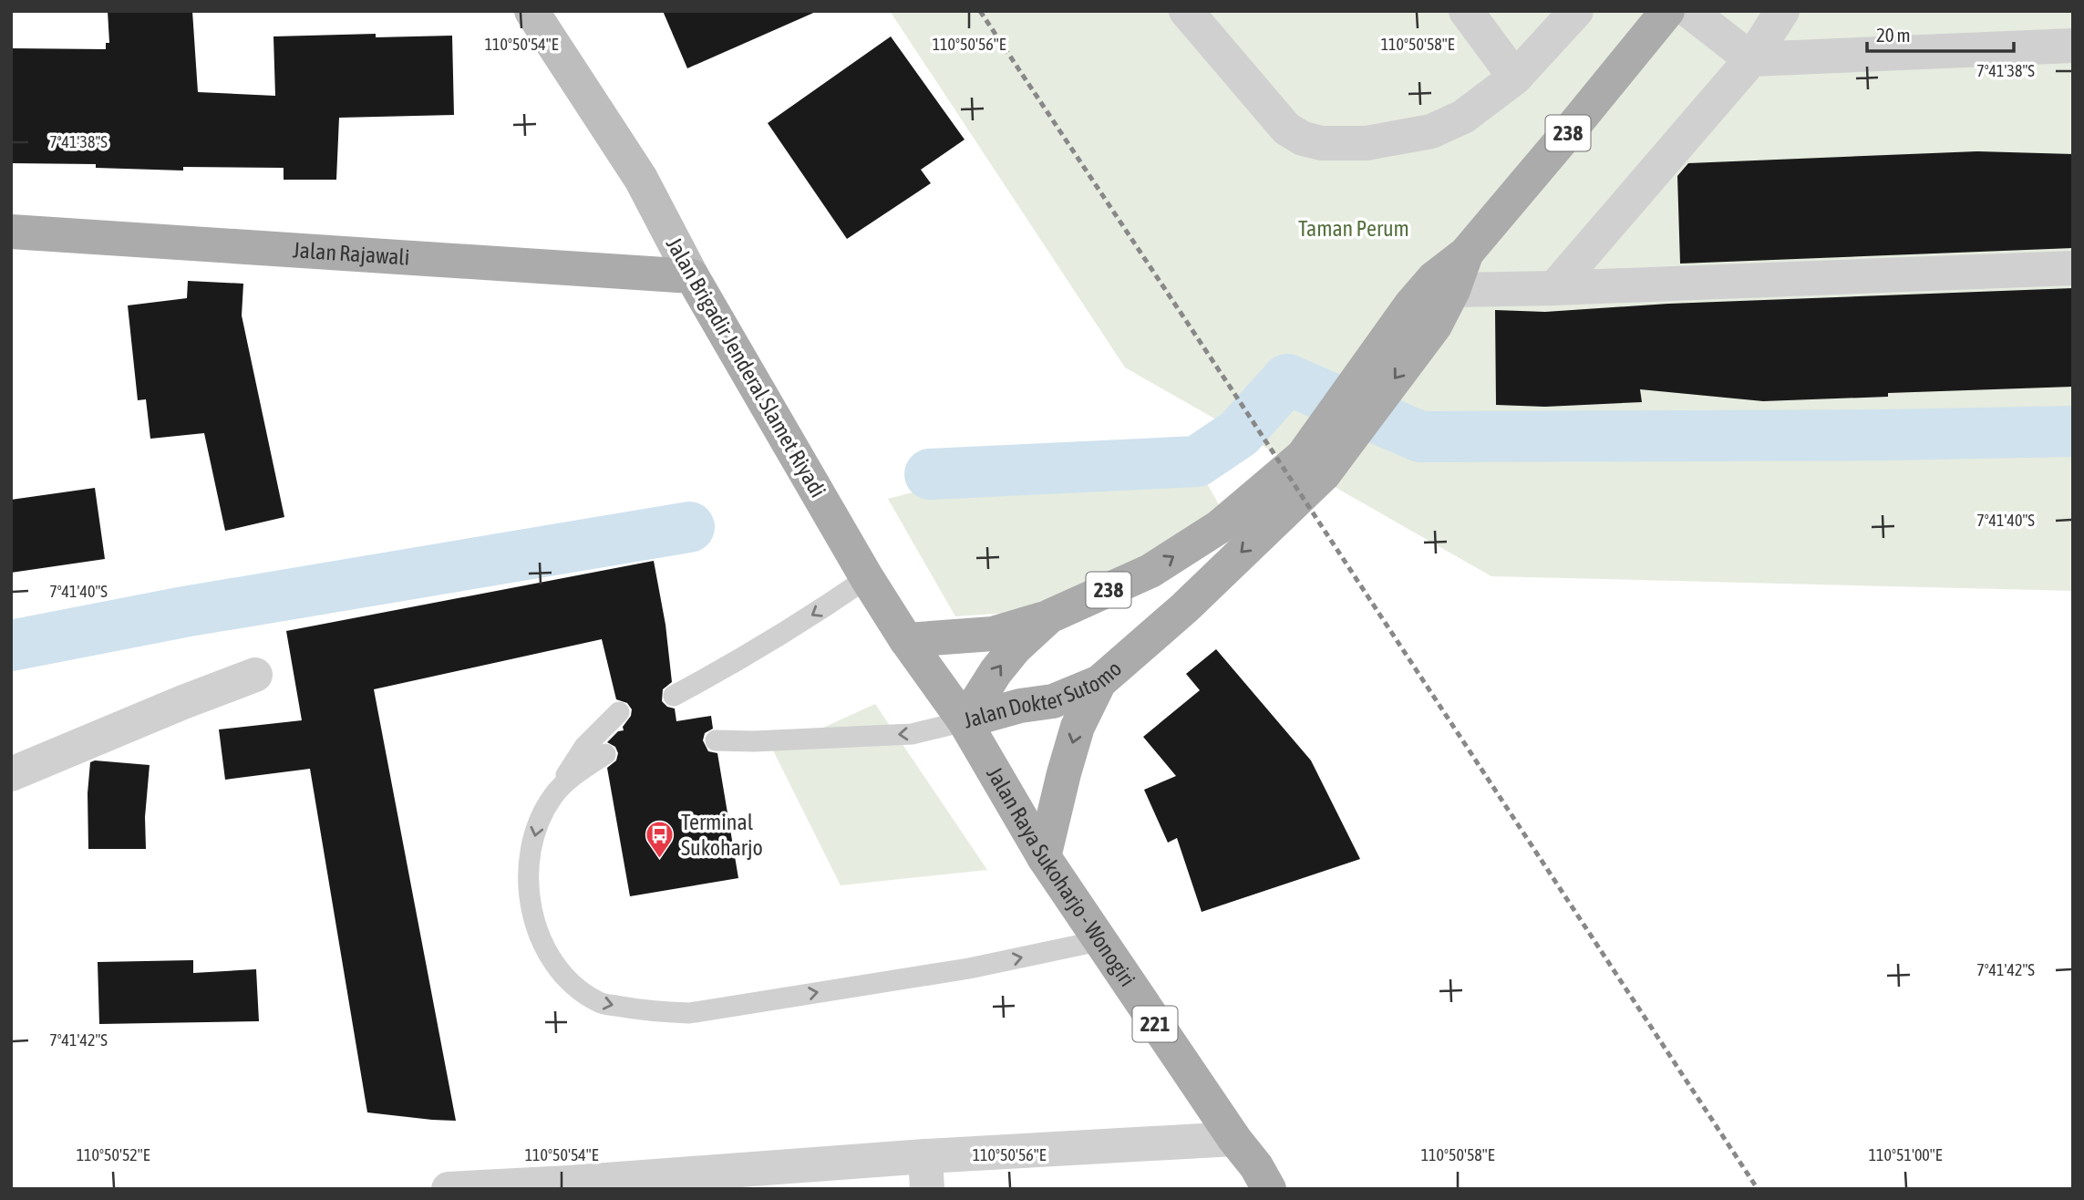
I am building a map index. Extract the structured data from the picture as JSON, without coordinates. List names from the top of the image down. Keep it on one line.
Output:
{"streets":{"main road":["238","Jalan Rajawali","Jalan Brigadir Jenderal Slamet Riyadi","Jalan Dokter Sutomo","Jalan Raya Sukoharjo - Wonogiri","221"]},"crossings":[["Jalan Rajawali","Jalan Brigadir Jenderal Slamet Riyadi"],["Jalan Brigadir Jenderal Slamet Riyadi","Jalan Dokter Sutomo"],["Jalan Brigadir Jenderal Slamet Riyadi","Jalan Raya Sukoharjo - Wonogiri"],["Jalan Dokter Sutomo","Jalan Raya Sukoharjo - Wonogiri"]],"parks":["Taman Perum"],"places":{"bus stop":["Terminal Sukoharjo"]},"scale_bar":"20 m","coordinates":["110°50'54\"E","110°50'56\"E","110°50'58\"E","7°41'38\"S","7°41'40\"S","7°41'42\"S","110°50'52\"E","110°51'00\"E"]}
